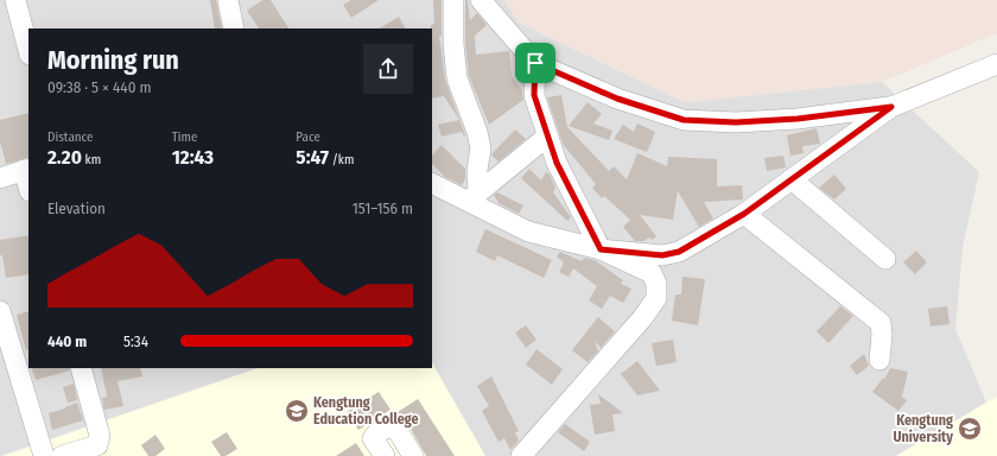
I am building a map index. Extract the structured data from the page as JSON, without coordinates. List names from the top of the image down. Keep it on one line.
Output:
{"places":{"school or university":["Kengtung Education College","Kengtung University"]},"page":{"heading":["Morning run","09:38 · 5 × 440 m"],"stats":[["Distance","2.20 km"],["Time","12:43"],["Pace","5:47 /km"]],"chart":["Elevation","151–156 m"],"list":[{"name":"440 m","note":"5:34"}]}}
